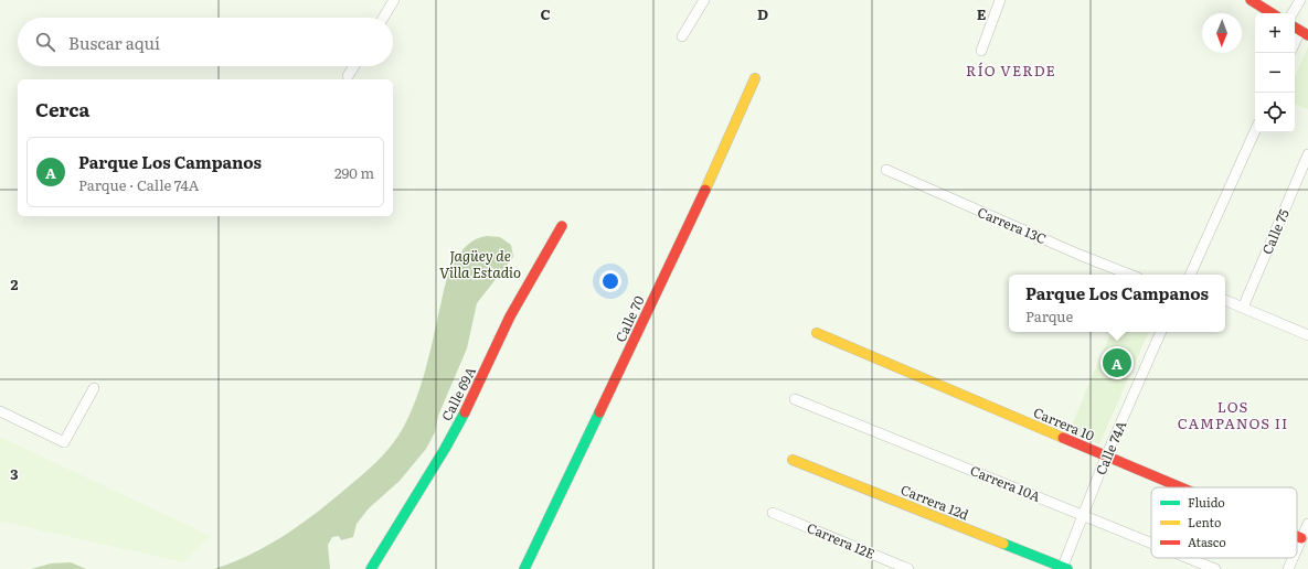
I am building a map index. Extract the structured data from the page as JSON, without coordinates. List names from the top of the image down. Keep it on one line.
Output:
{"streets":{"street":["Carrera 13C","Calle 75","Calle 70","Calle 69A","Carrera 10","Calle 74A","Carrera 10A","Carrera 12d","Carrera 12E"]},"crossings":[["Carrera 10","Calle 74A"],["Calle 74A","Carrera 10A"],["Calle 74A","Carrera 12d"]],"districts":["RÍO VERDE","LOS CAMPANOS II"],"water":["Jagüey de Villa Estadio"],"legend":["Fluido","Lento","Atasco"],"north":"bottom","page":{"map_buttons":["+","−"],"search":"Buscar aquí","heading":"Cerca","list":[{"mark":"A","name":"Parque Los Campanos","note":"Parque · Calle 74A","value":"290 m"}],"popup":["Parque Los Campanos","Parque"],"pins":"A"},"grid":{"columns":["C","D","E"],"rows":["2","3"]}}
